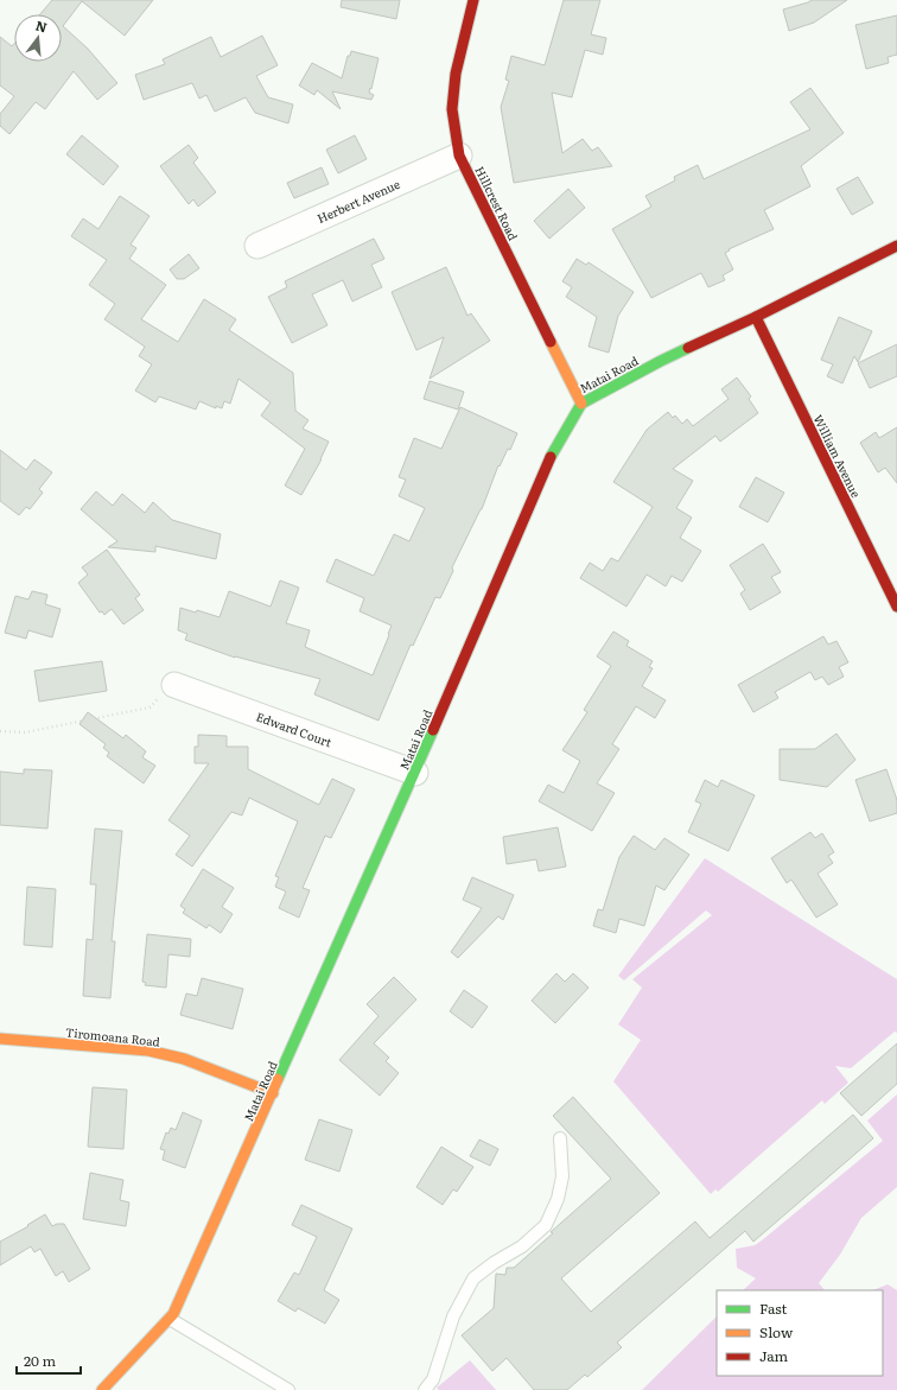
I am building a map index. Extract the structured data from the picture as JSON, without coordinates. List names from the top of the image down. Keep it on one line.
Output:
{"streets":{"street":["Herbert Avenue","Hillcrest Road","Matai Road","William Avenue","Edward Court","Tiromoana Road"]},"crossings":[["Herbert Avenue","Hillcrest Road"],["Hillcrest Road","Matai Road"],["Matai Road","William Avenue"],["Matai Road","Edward Court"],["Matai Road","Tiromoana Road"]],"legend":["Fast","Slow","Jam"],"scale_bar":"20 m","north":"top"}
